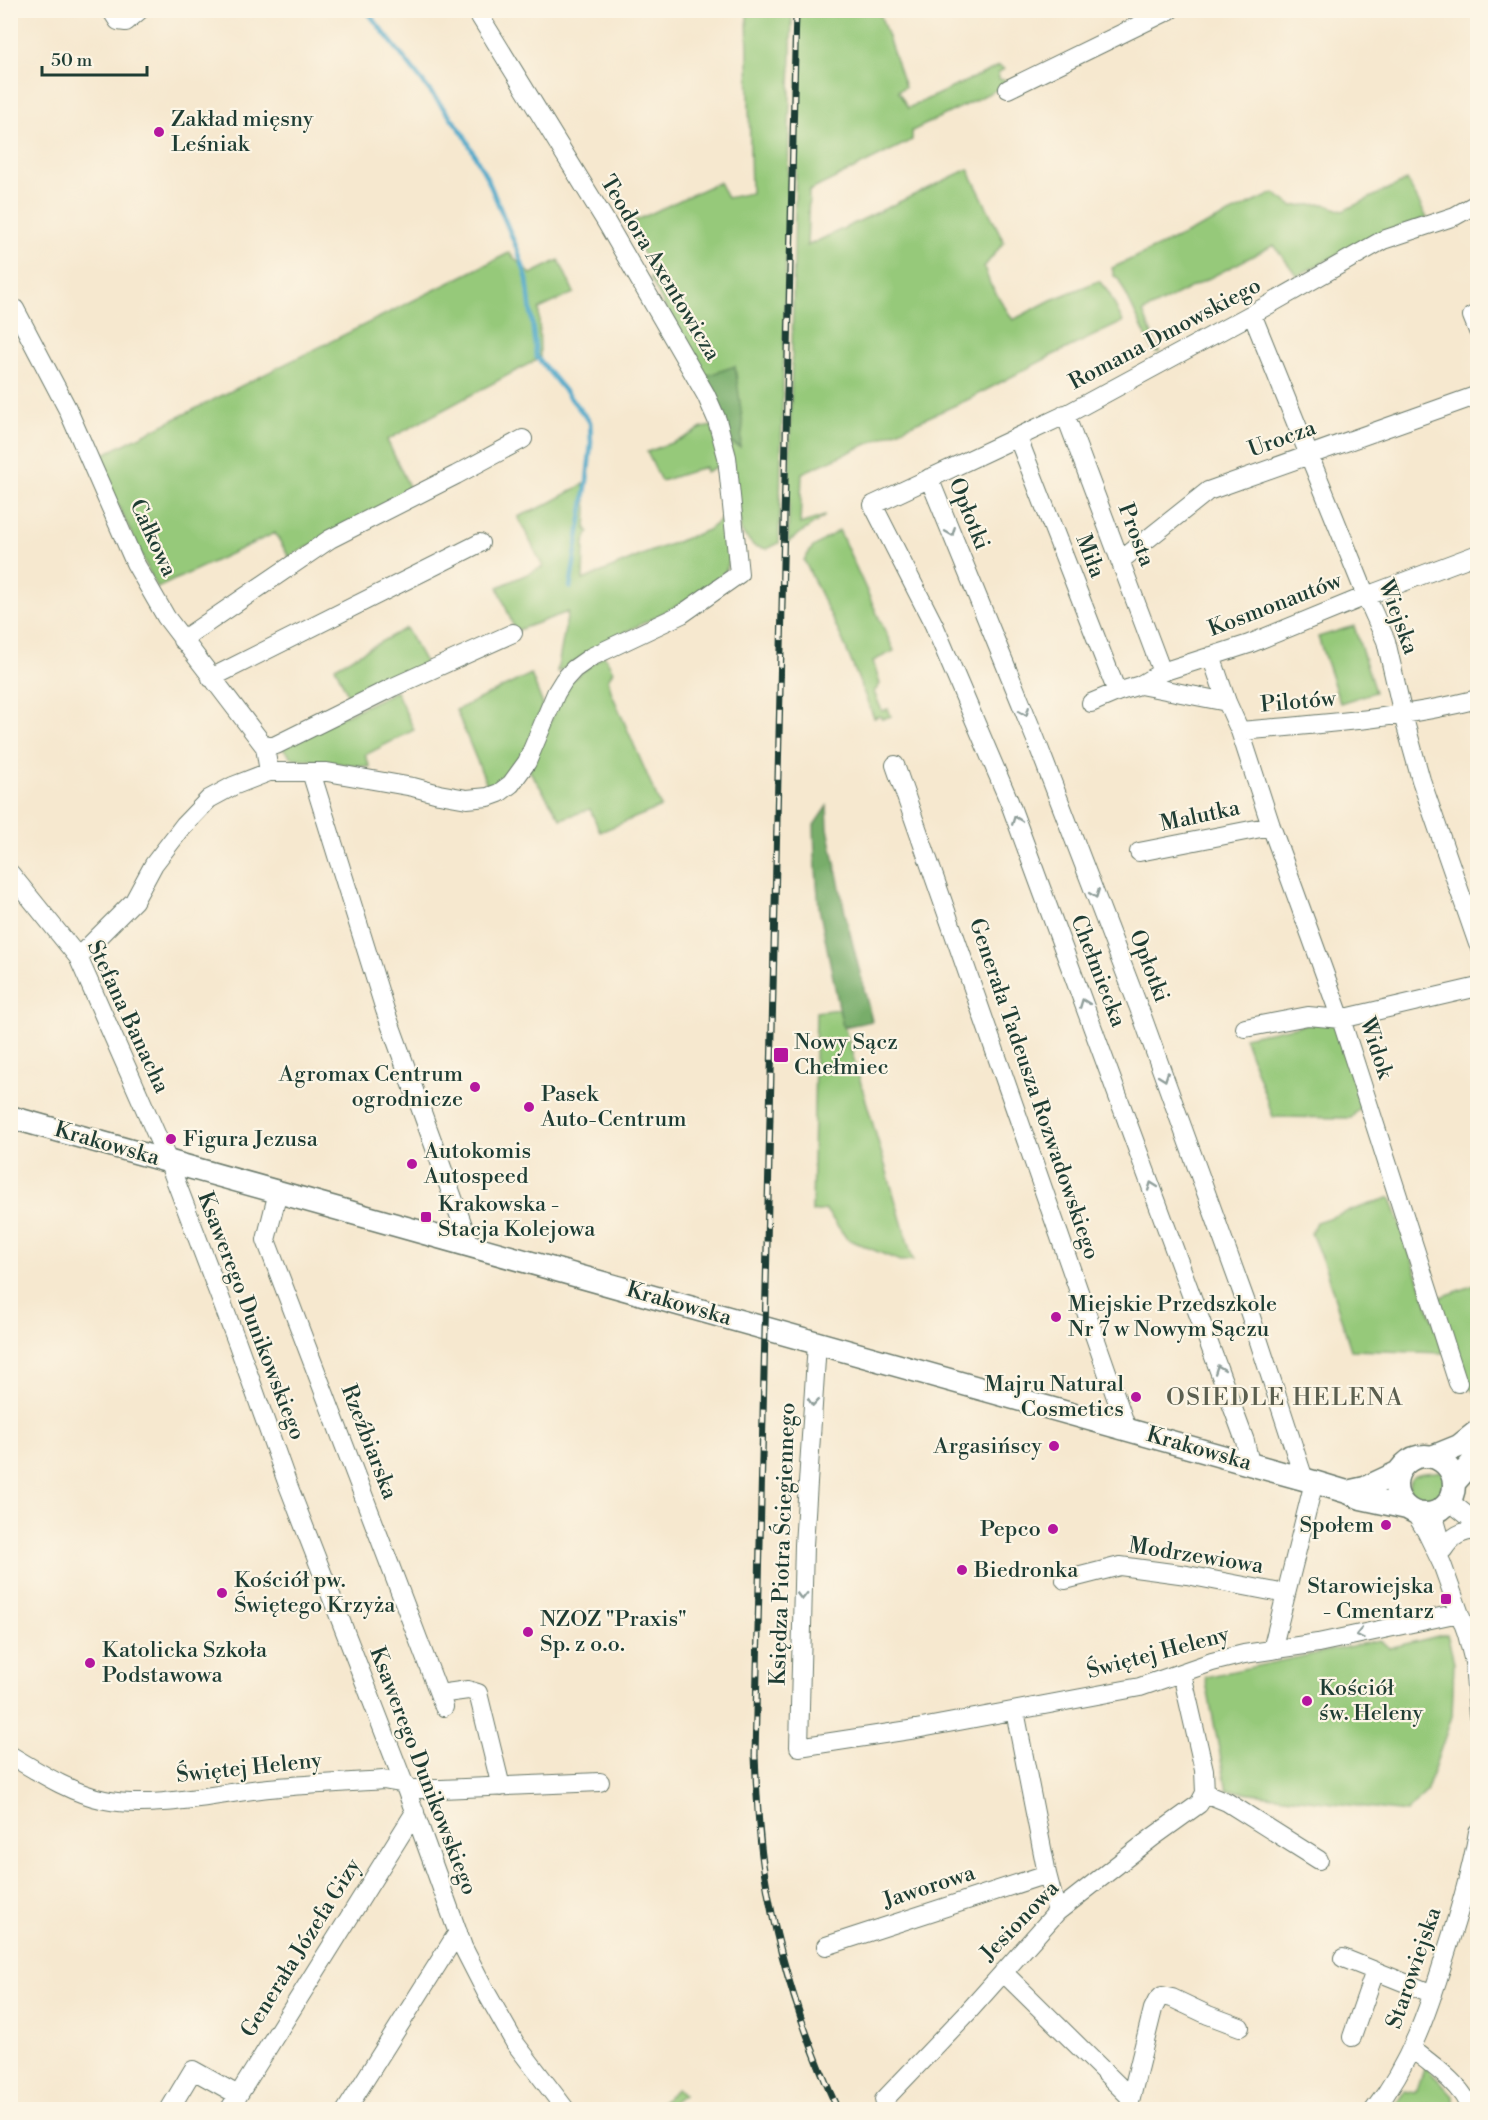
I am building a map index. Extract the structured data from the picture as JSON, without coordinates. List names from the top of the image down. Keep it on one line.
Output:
{"streets":{"main road":["Krakowska"],"street":["Teodora Axentowicza","Romana Dmowskiego","Urocza","Opłotki","Prosta","Całkowa","Miła","Kosmonautów","Wiejska","Pilotów","Malutka","Chełmiecka","Stefana Banacha","Widok","Generała Tadeusza Rozwadowskiego","Ksawerego Dunikowskiego","Rzeźbiarska","Księdza Piotra Ściegiennego","Modrzewiowa","Świętej Heleny","Jaworowa","Jesionowa","Generała Józefa Gizy","Starowiejska"]},"crossings":[["Romana Dmowskiego","Opłotki"],["Romana Dmowskiego","Prosta"],["Romana Dmowskiego","Miła"],["Romana Dmowskiego","Wiejska"],["Romana Dmowskiego","Chełmiecka"],["Urocza","Prosta"],["Urocza","Wiejska"],["Opłotki","Krakowska"],["Prosta","Kosmonautów"],["Miła","Kosmonautów"],["Kosmonautów","Wiejska"],["Kosmonautów","Pilotów"],["Wiejska","Pilotów"],["Pilotów","Widok"],["Malutka","Widok"],["Chełmiecka","Krakowska"],["Stefana Banacha","Krakowska"],["Stefana Banacha","Ksawerego Dunikowskiego"],["Generała Tadeusza Rozwadowskiego","Krakowska"],["Krakowska","Ksawerego Dunikowskiego"],["Krakowska","Rzeźbiarska"],["Krakowska","Księdza Piotra Ściegiennego"],["Ksawerego Dunikowskiego","Świętej Heleny"],["Ksawerego Dunikowskiego","Generała Józefa Gizy"],["Rzeźbiarska","Świętej Heleny"],["Księdza Piotra Ściegiennego","Świętej Heleny"]],"one_way":["Opłotki","Chełmiecka","Księdza Piotra Ściegiennego"],"districts":["OSIEDLE HELENA"],"places":{"other":["Zakład mięsny Leśniak","Agromax Centrum ogrodnicze","Pasek Auto-Centrum","Figura Jezusa","Autokomis Autospeed","Miejskie Przedszkole Nr 7 w Nowym Sączu","Majru Natural Cosmetics","Argasińscy","Społem","Pepco","Biedronka","Kościół pw. Świętego Krzyża","NZOZ \"Praxis\" Sp. z o.o.","Katolicka Szkoła Podstawowa","Kościół św. Heleny"],"transit":["Nowy Sącz Chełmiec","Krakowska - Stacja Kolejowa","Starowiejska - Cmentarz"]},"scale_bar":"50 m"}
